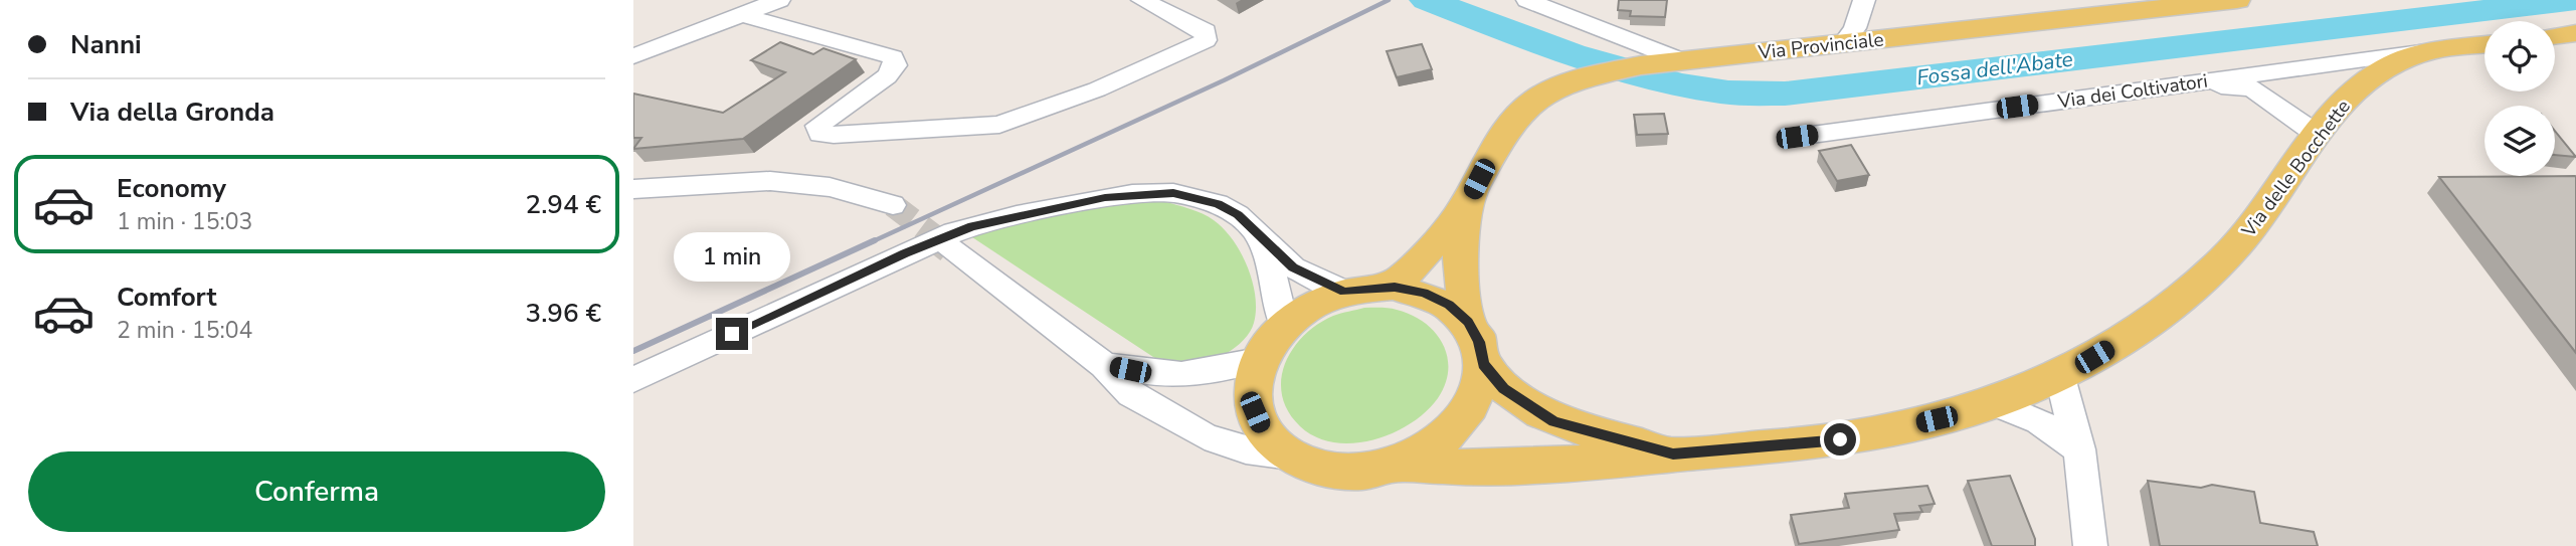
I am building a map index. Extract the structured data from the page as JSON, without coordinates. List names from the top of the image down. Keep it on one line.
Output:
{"streets":{"main road":["Via Provinciale","Via delle Bocchette"],"street":["Via dei Coltivatori"]},"crossings":[["Via Provinciale","Via delle Bocchette"],["Via dei Coltivatori","Via delle Bocchette"]],"water":["Fossa dell'Abate"],"page":{"banner":["Nanni","Via della Gronda"],"list":[{"name":"Economy","note":"1 min · 15:03","value":"2.94 €"},{"name":"Comfort","note":"2 min · 15:04","value":"3.96 €"}],"bubble":"1 min","buttons":"Conferma"}}
